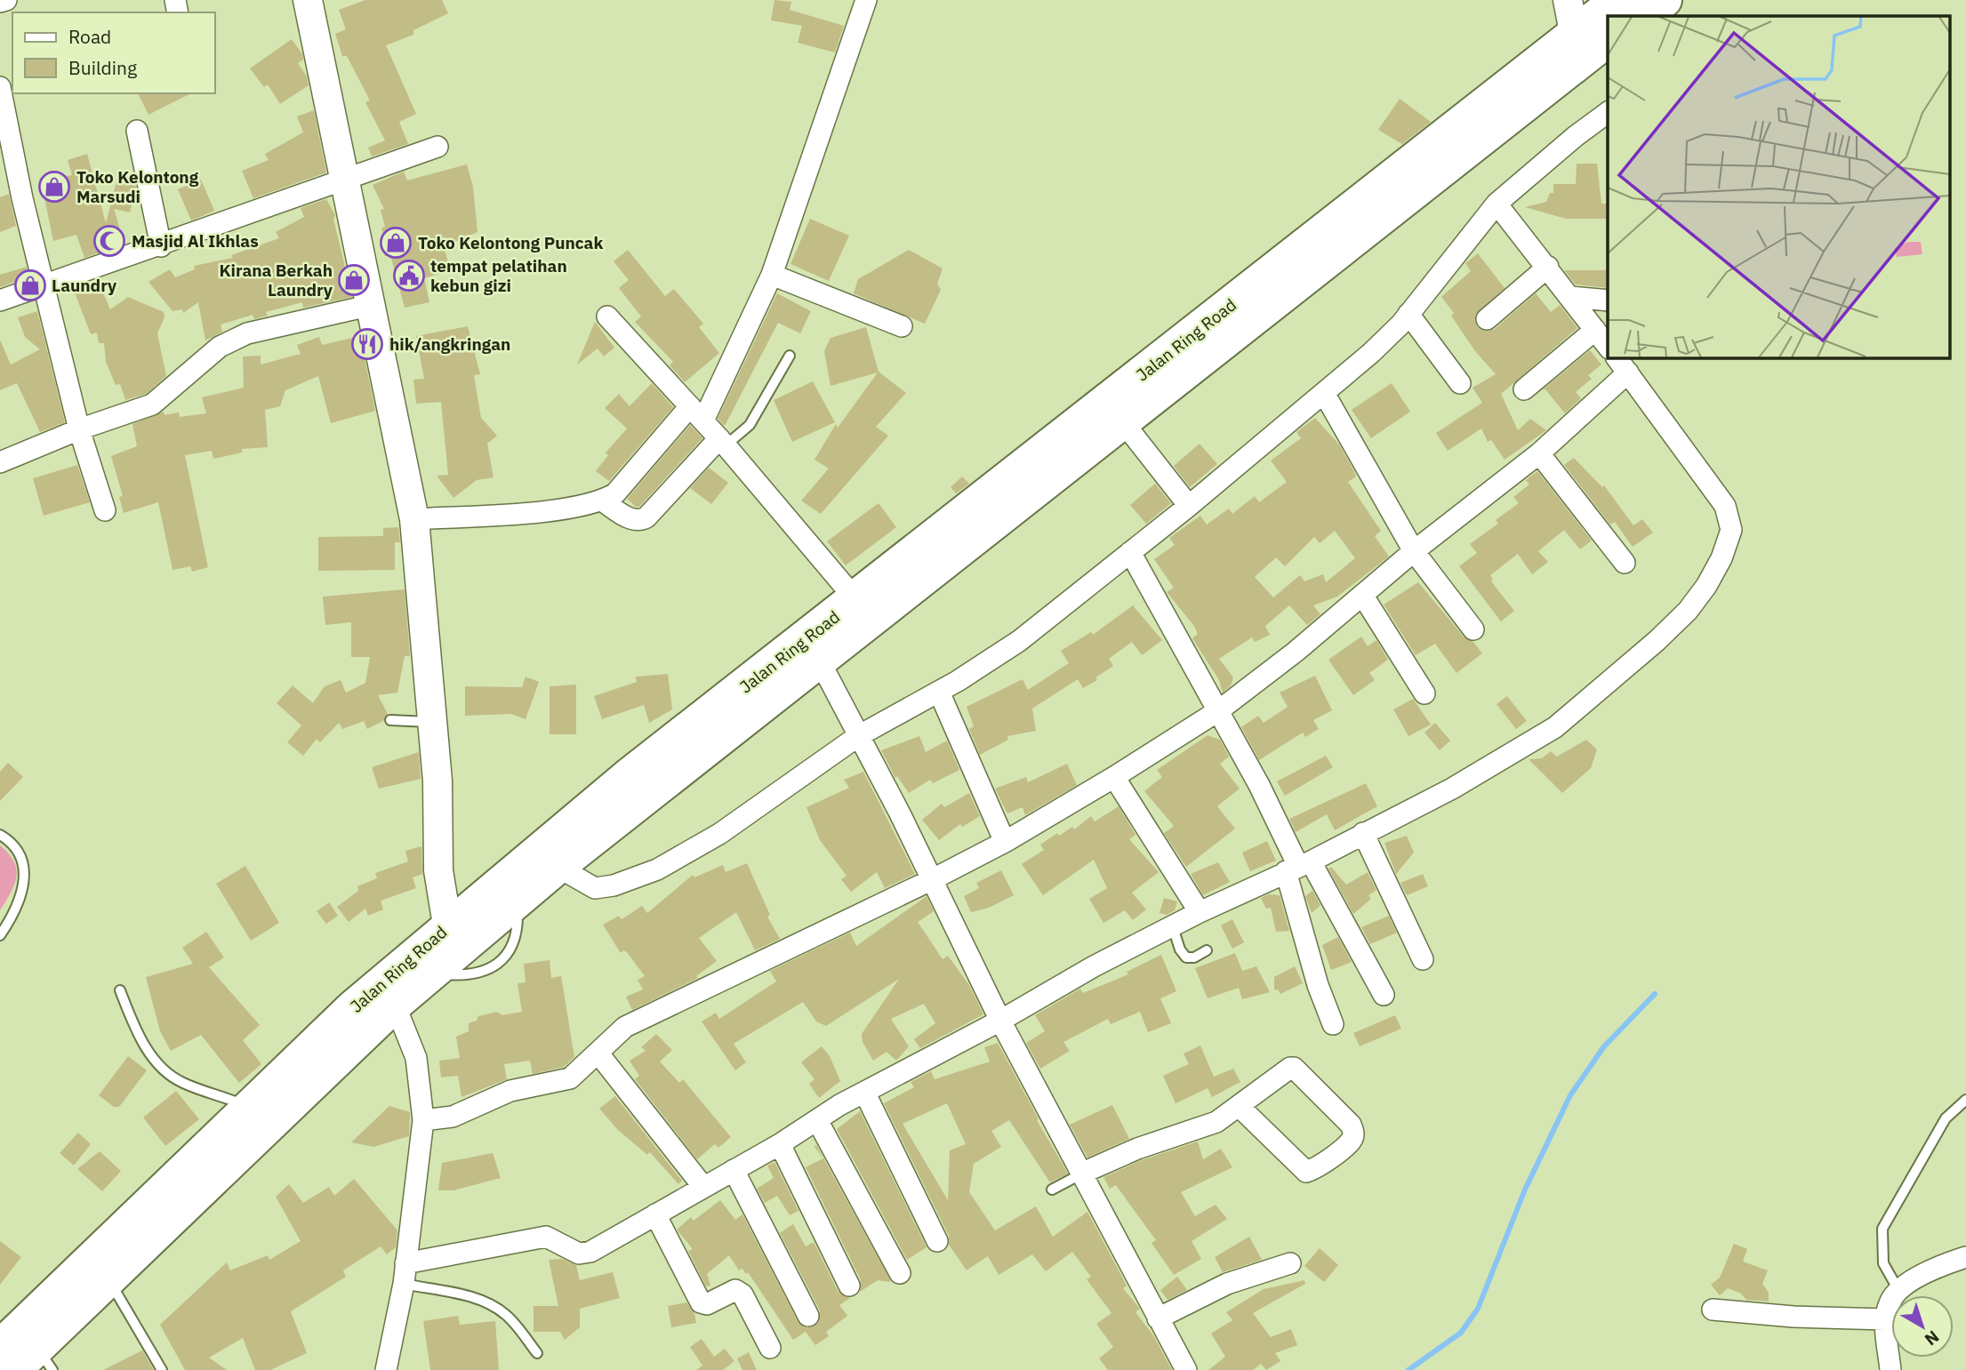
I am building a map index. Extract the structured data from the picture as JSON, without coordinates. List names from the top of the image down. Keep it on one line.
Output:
{"streets":{"highway":["Jalan Ring Road"]},"places":{"shop":["Toko Kelontong Marsudi","Toko Kelontong Puncak","Kirana Berkah Laundry","Laundry"],"mosque":["Masjid Al Ikhlas"],"public building":["tempat pelatihan kebun gizi"],"restaurant":["hik/angkringan"]},"legend":["Road","Building"],"north":"bottom right"}
